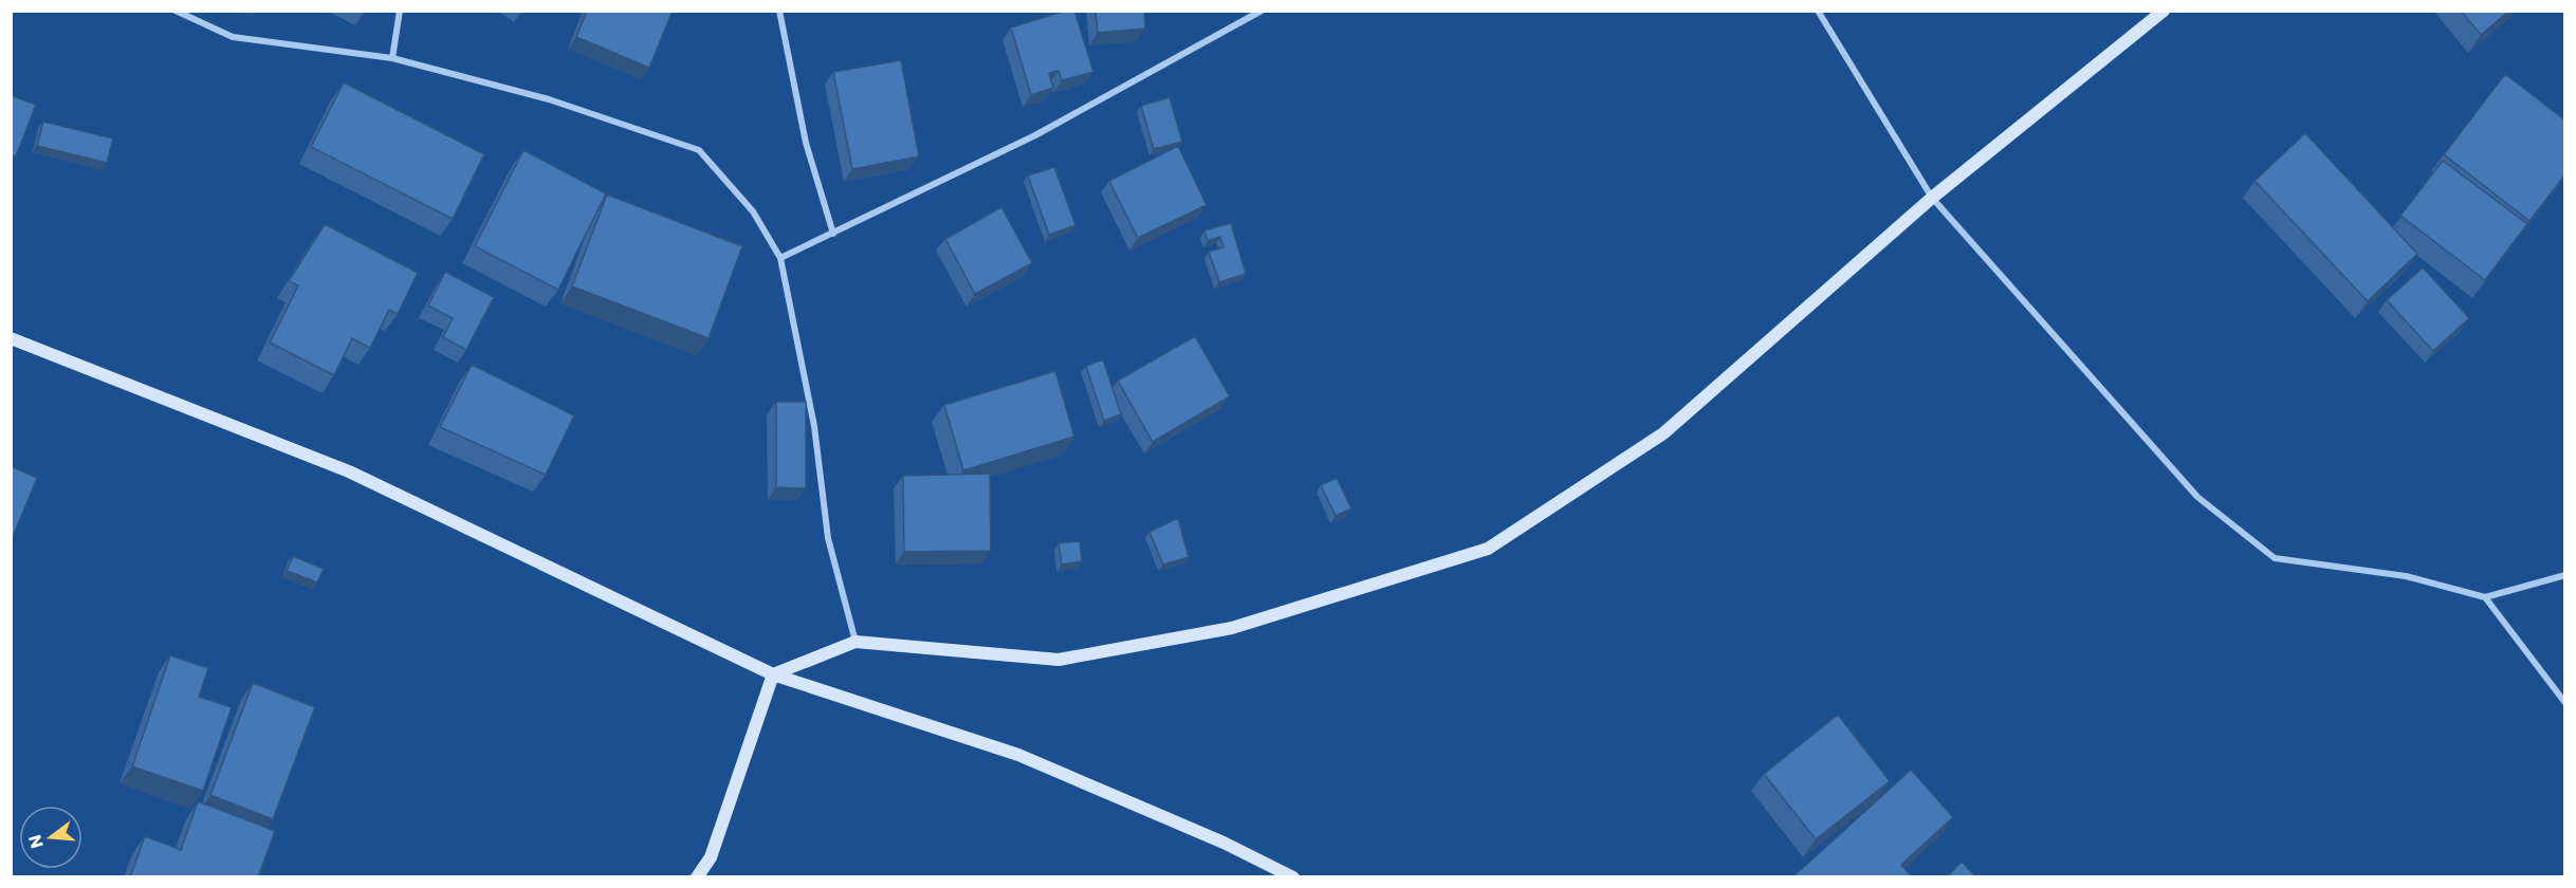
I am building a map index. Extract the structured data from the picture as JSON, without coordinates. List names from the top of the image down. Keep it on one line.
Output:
{"north":"left"}
